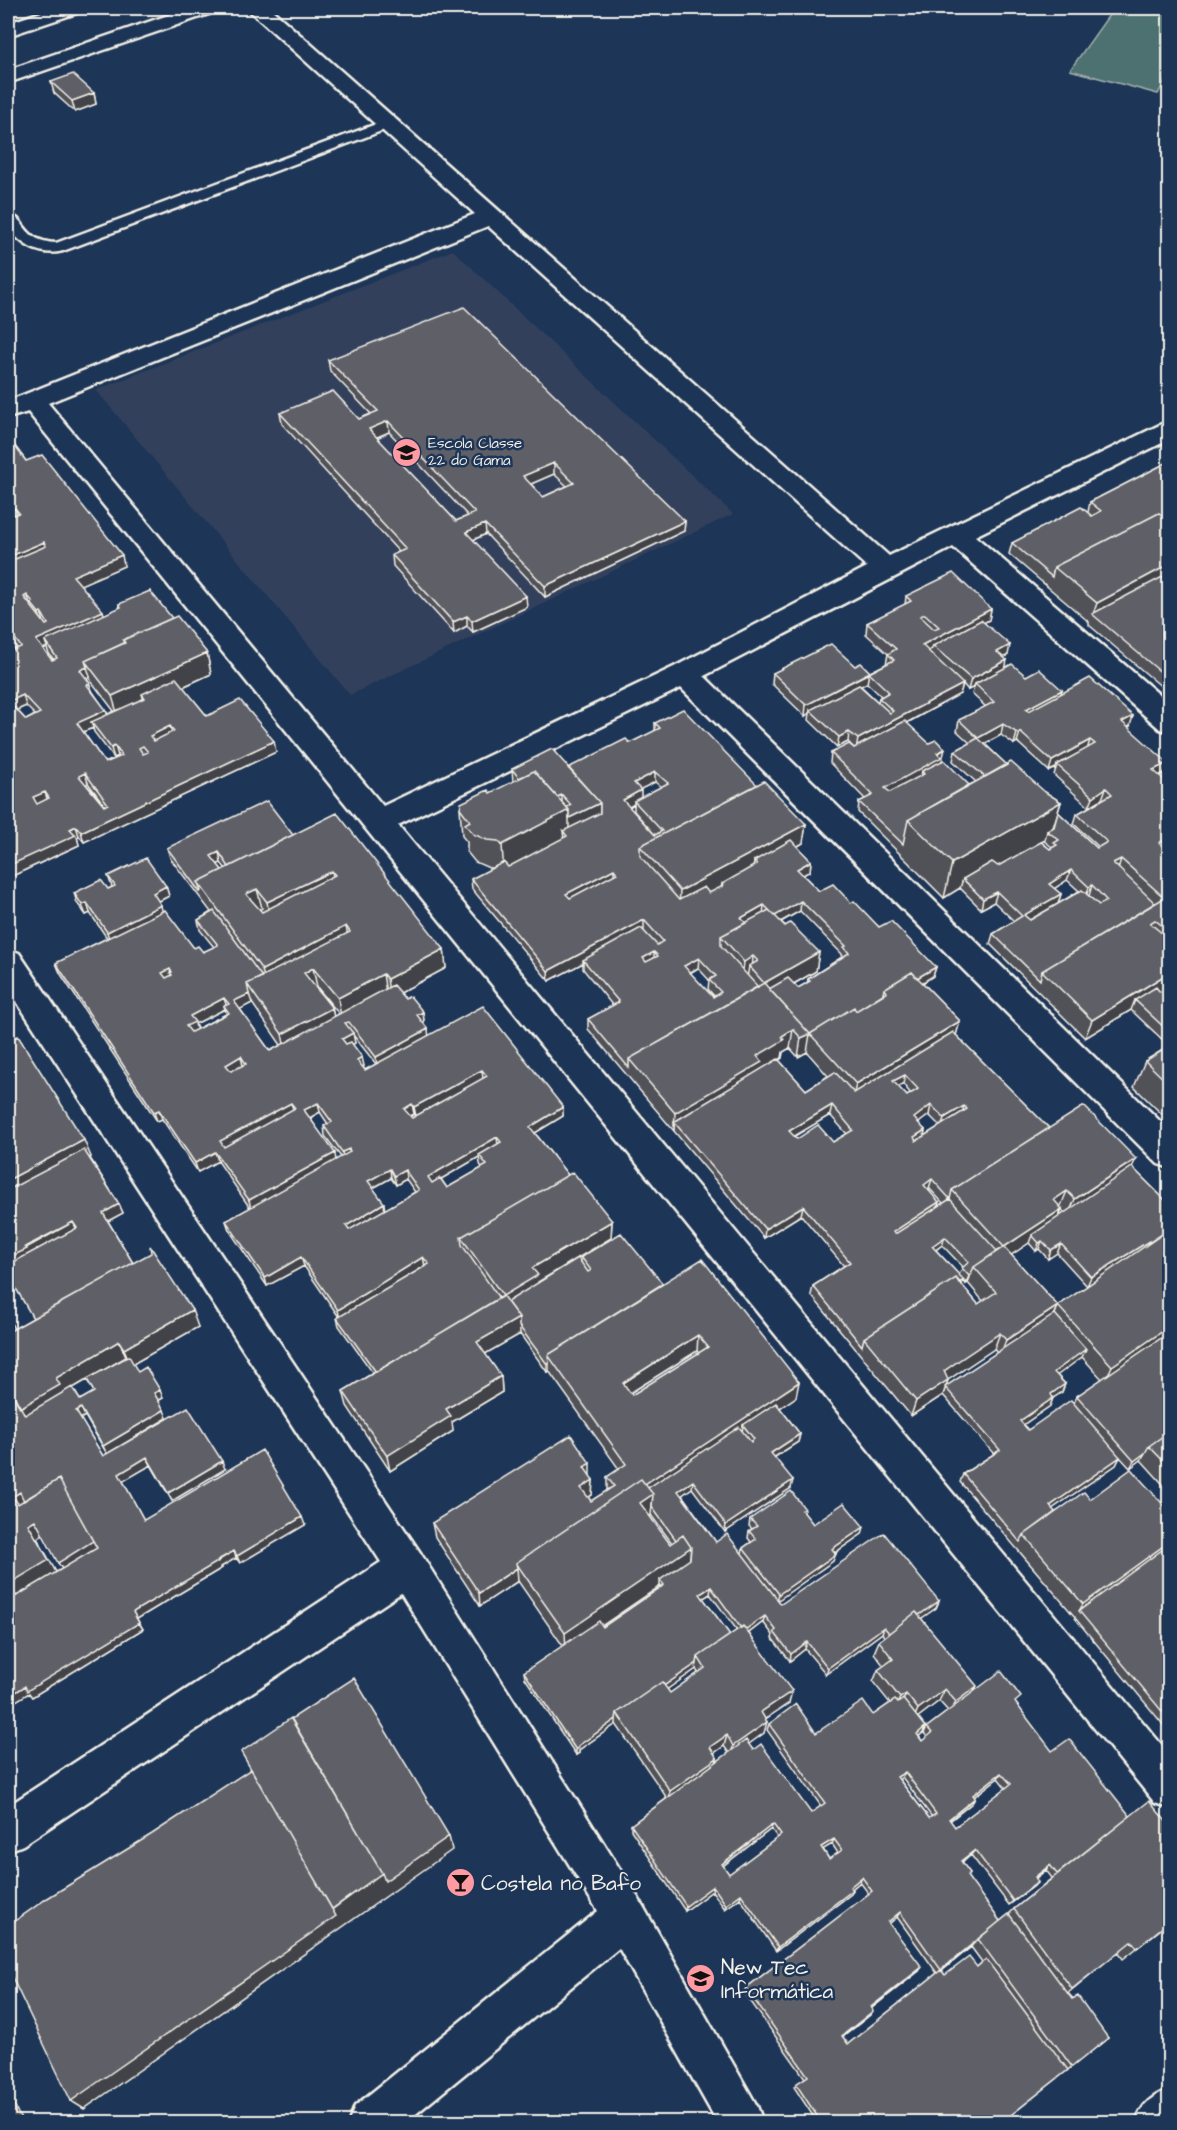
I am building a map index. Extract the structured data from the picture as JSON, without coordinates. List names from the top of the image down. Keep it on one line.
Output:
{"places":{"school or university":["Escola Classe 22 do Gama","New Tec Informática"],"bar":["Costela no Bafo"]}}
